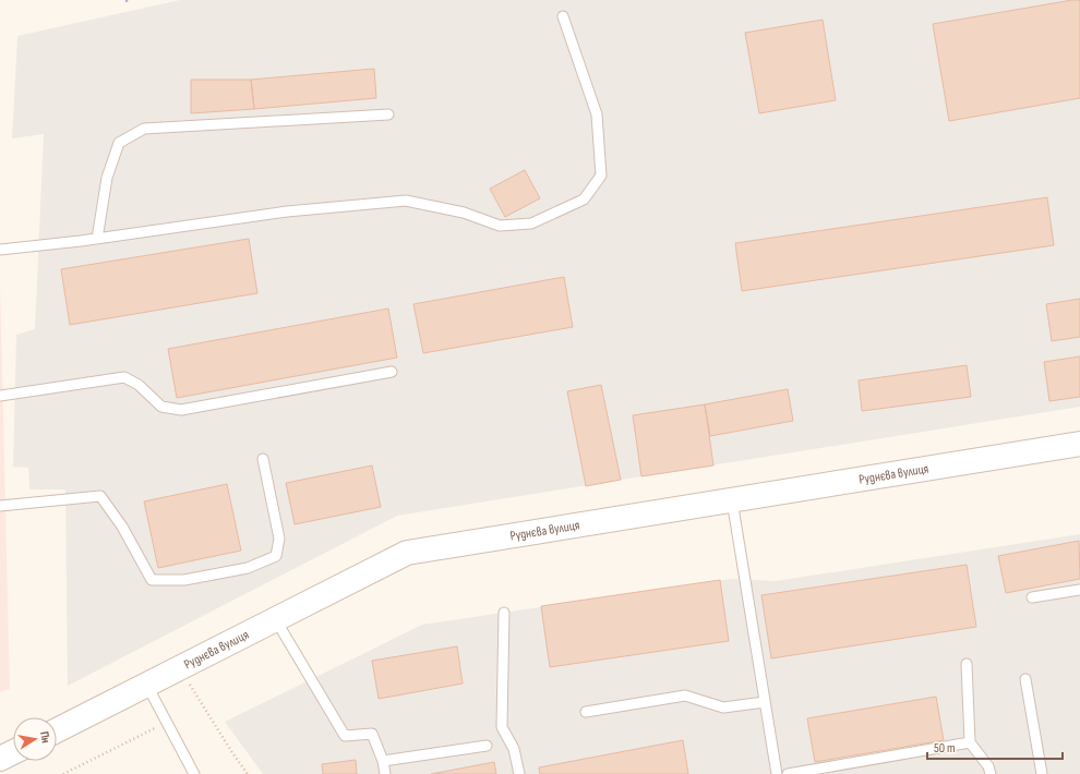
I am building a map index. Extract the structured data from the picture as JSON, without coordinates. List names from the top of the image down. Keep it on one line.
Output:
{"streets":{"street":["Руднєва вулиця"]},"scale_bar":"50 m","north":"right"}
